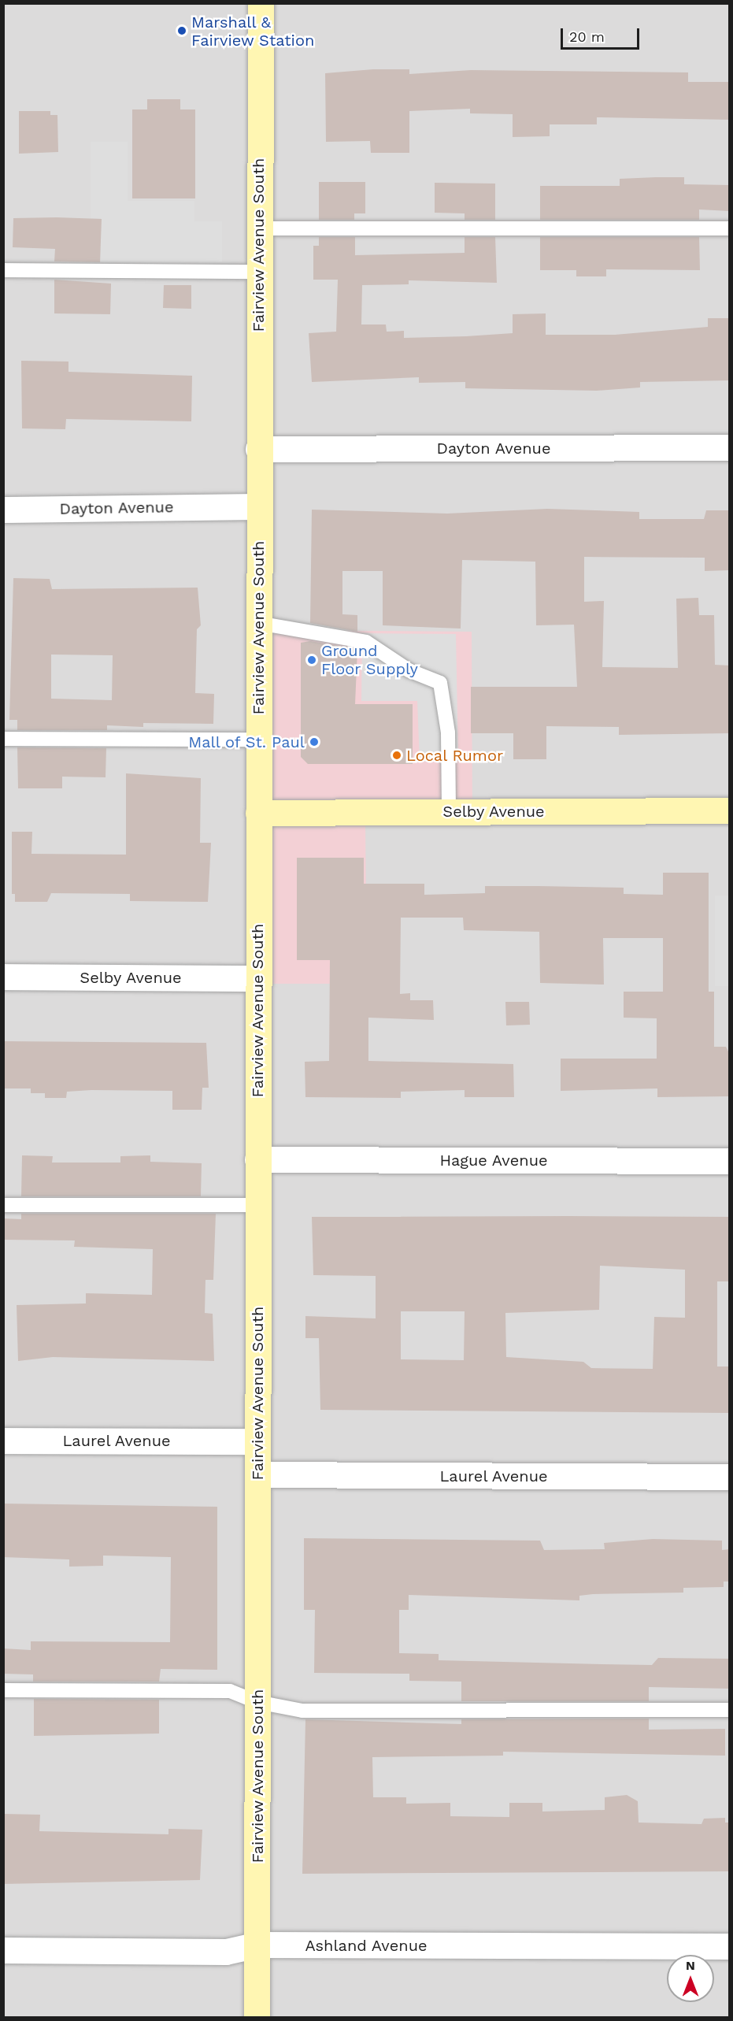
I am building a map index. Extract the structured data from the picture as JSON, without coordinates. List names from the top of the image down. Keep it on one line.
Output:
{"streets":{"street":["Fairview Avenue South","Dayton Avenue","Selby Avenue","Hague Avenue","Laurel Avenue","Ashland Avenue"]},"crossings":[["Fairview Avenue South","Dayton Avenue"],["Fairview Avenue South","Selby Avenue"],["Fairview Avenue South","Hague Avenue"],["Fairview Avenue South","Laurel Avenue"],["Fairview Avenue South","Ashland Avenue"]],"places":["Marshall & Fairview Station","Ground Floor Supply","Mall of St. Paul","Local Rumor"],"scale_bar":"20 m","north":"top"}
